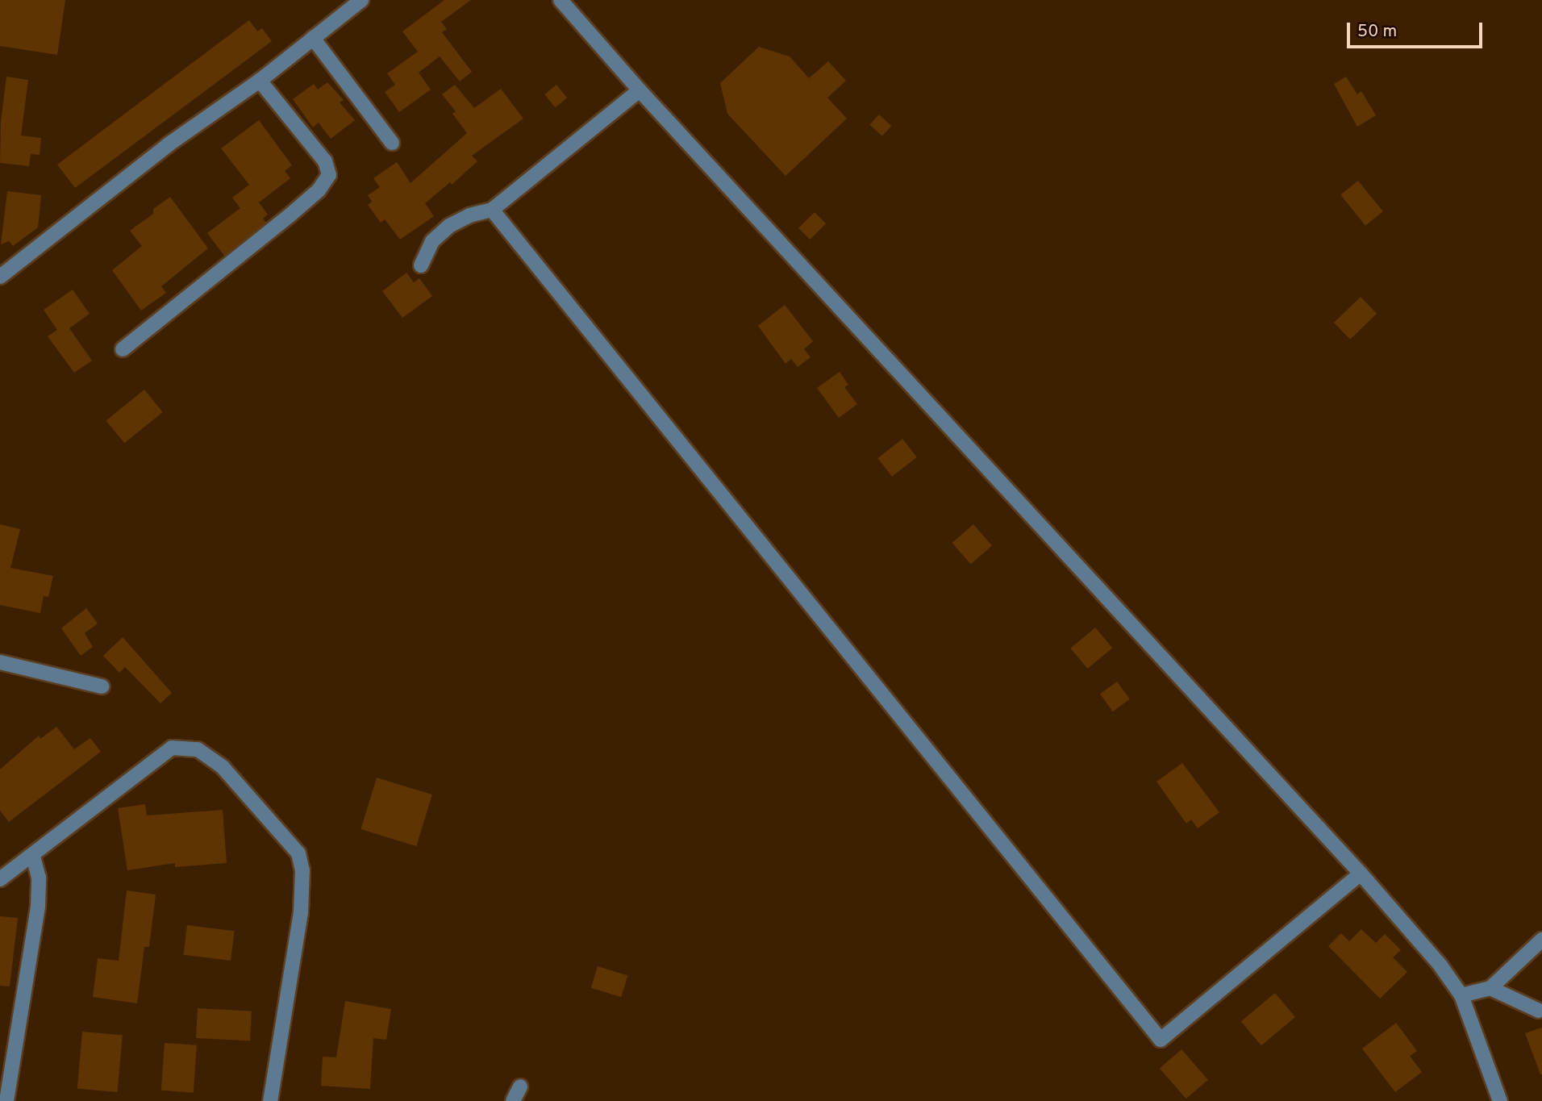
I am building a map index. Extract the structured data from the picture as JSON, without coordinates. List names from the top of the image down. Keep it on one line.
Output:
{"scale_bar":"50 m"}
